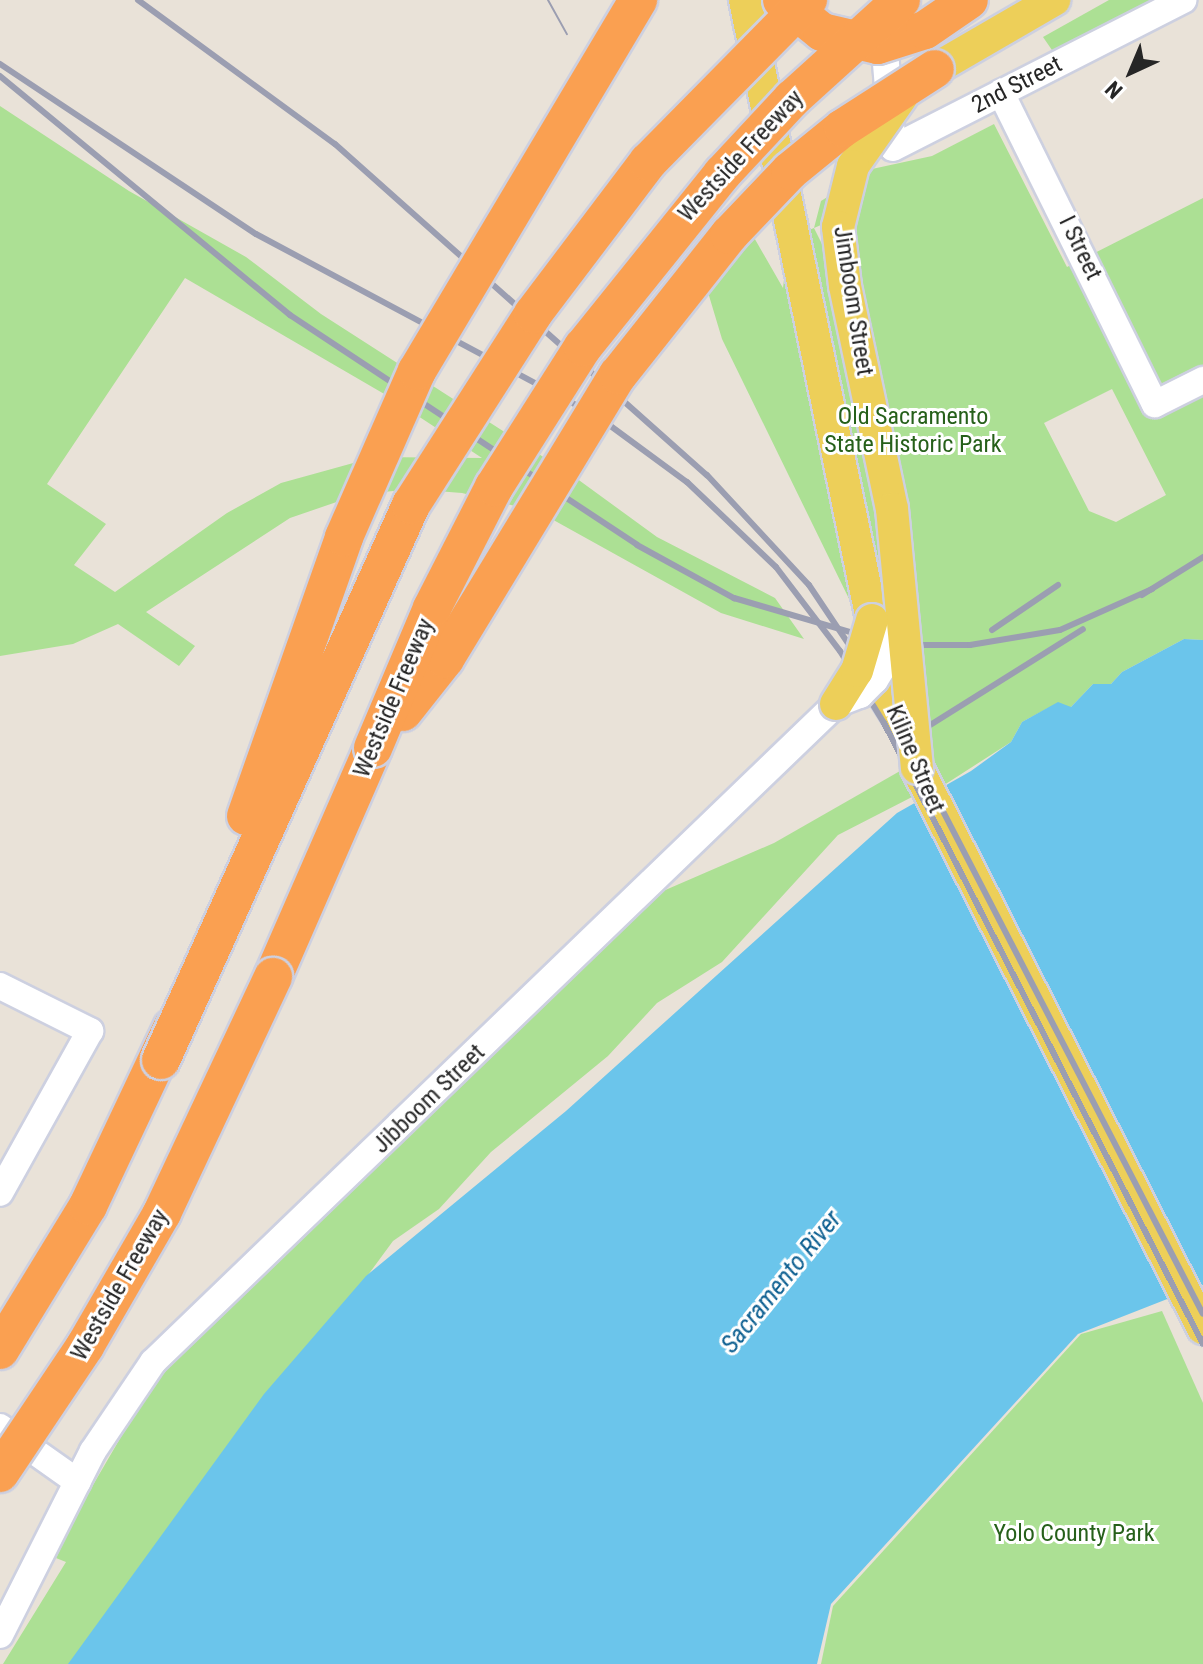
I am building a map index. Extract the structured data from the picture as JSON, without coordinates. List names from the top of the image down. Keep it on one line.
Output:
{"streets":{"highway":["Westside Freeway"],"main road":["Jimboom Street","Kiline Street"],"street":["2nd Street","I Street","Jibboom Street"]},"crossings":[["2nd Street","I Street"],["Jimboom Street","Kiline Street"],["Jimboom Street","Jibboom Street"],["Kiline Street","Jibboom Street"]],"water":["Sacramento River"],"parks":["Old Sacramento State Historic Park","Yolo County Park"],"north":"bottom left"}
